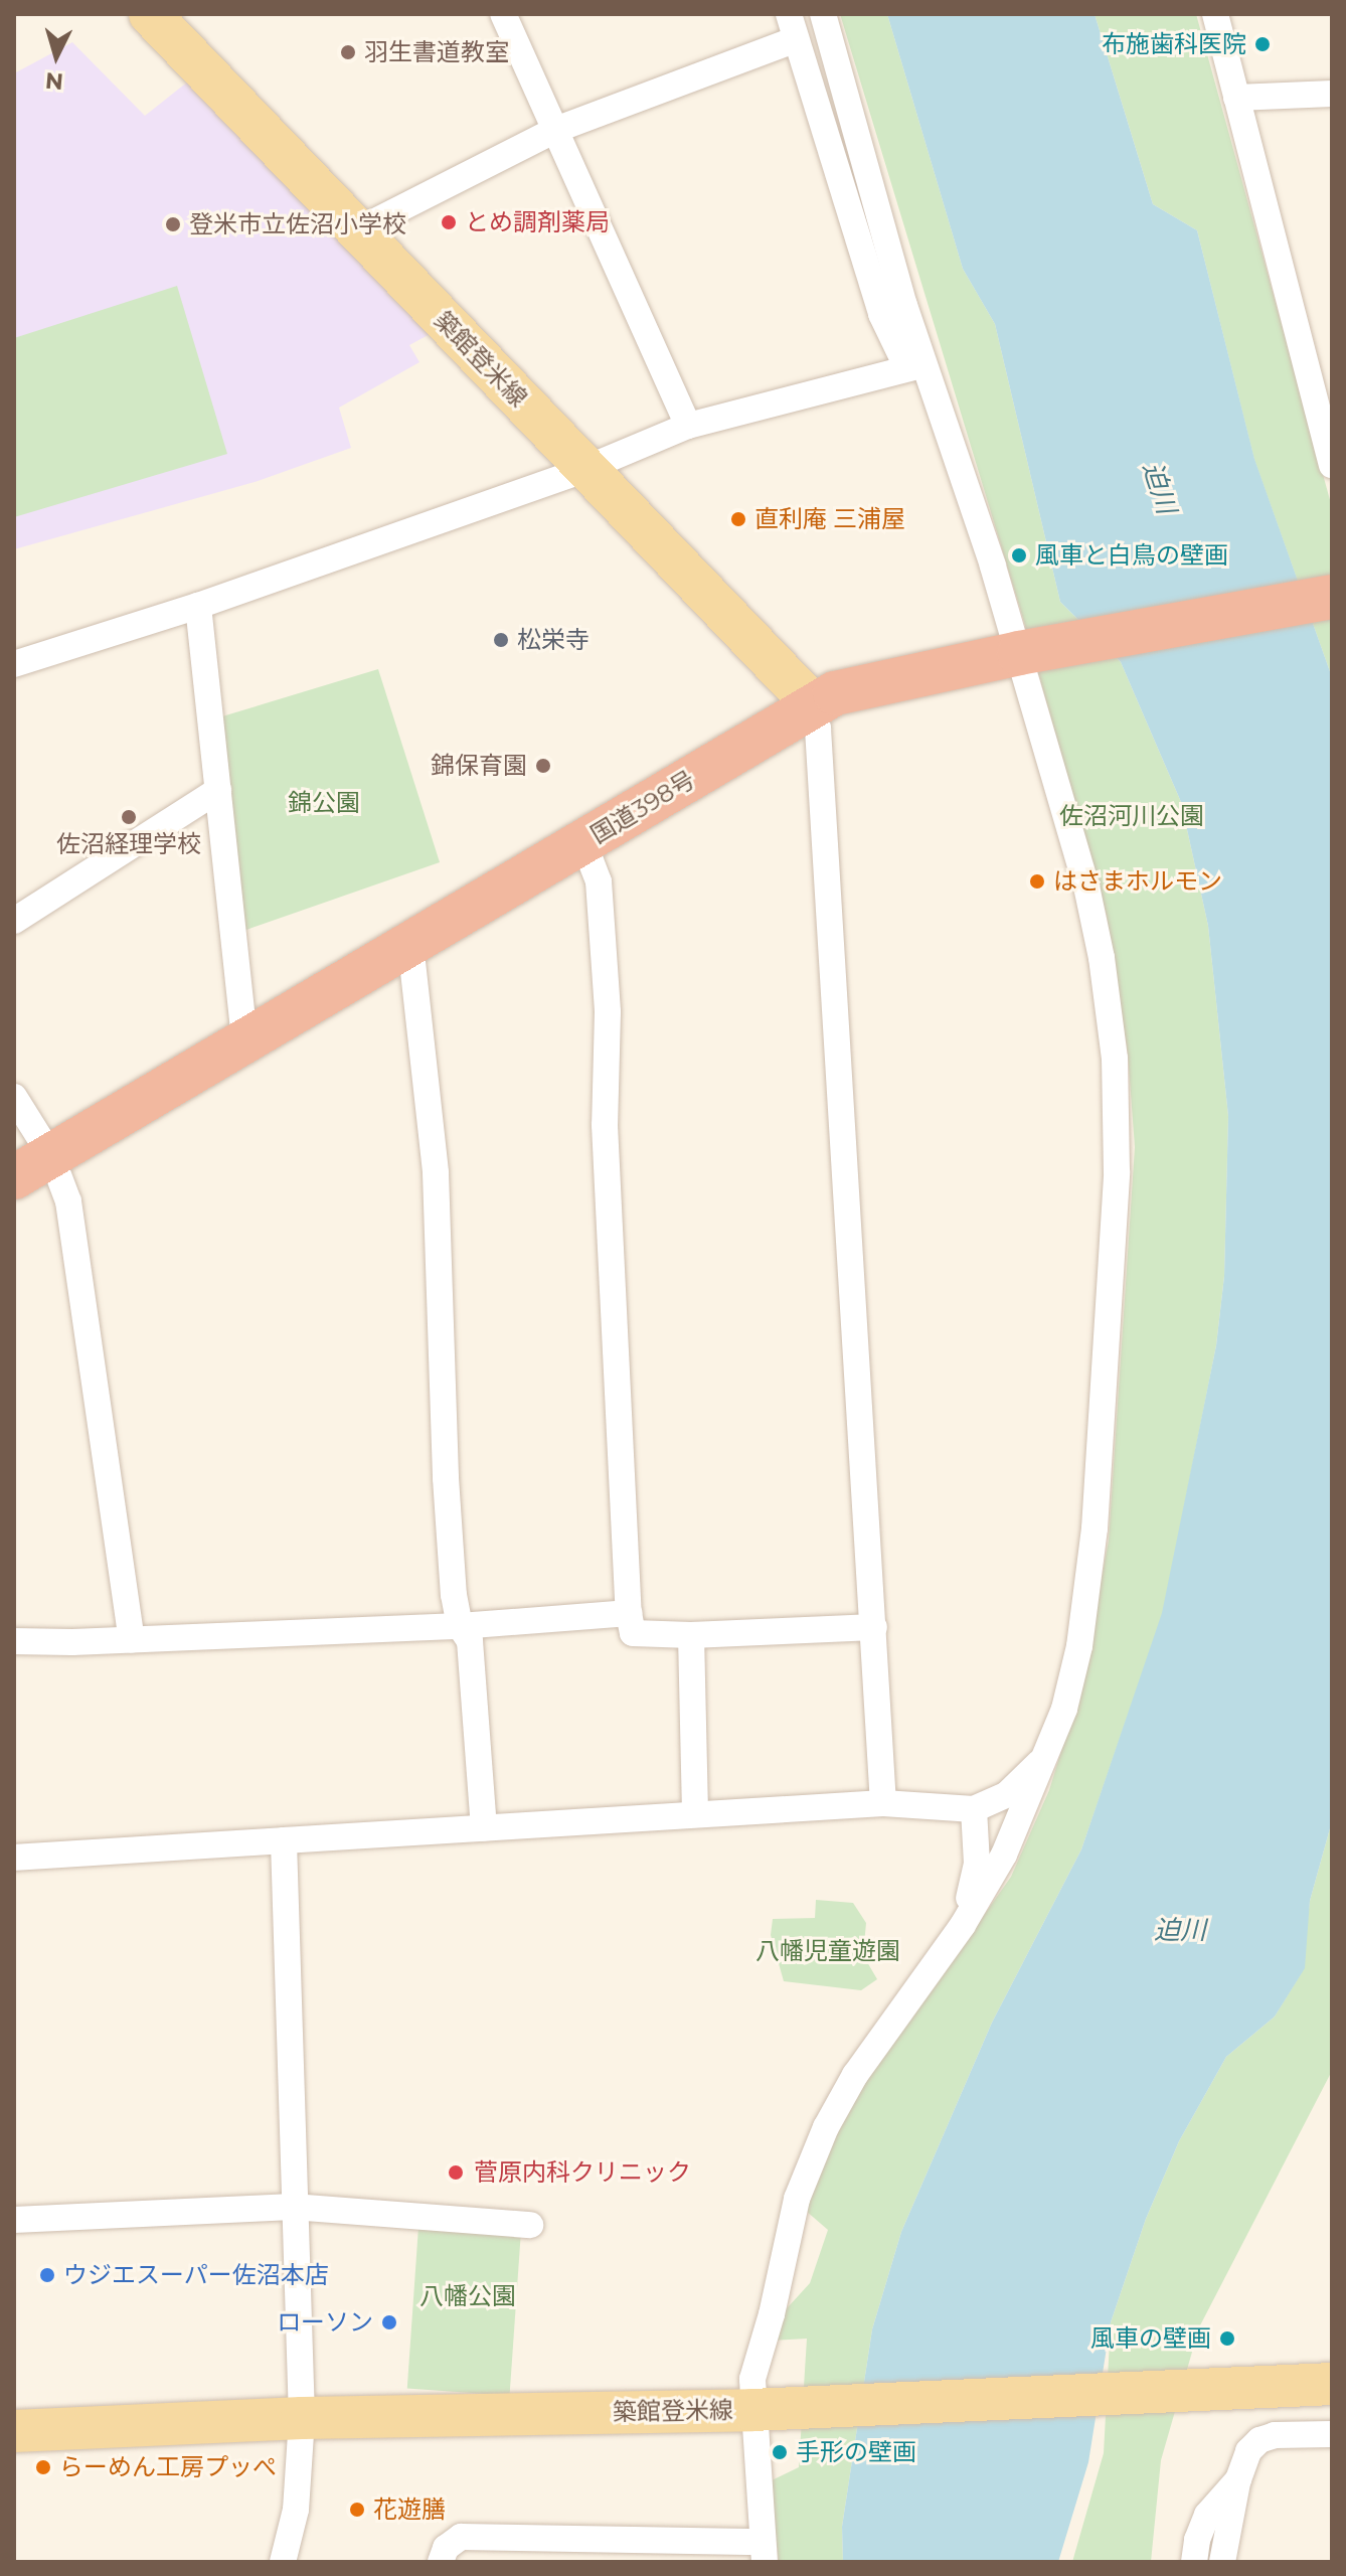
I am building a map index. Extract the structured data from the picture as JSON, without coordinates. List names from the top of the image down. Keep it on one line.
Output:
{"streets":{"highway":["国道398号"],"main road":["築館登米線"]},"crossings":[["築館登米線","国道398号"]],"water":["迫川"],"parks":["錦公園","佐沼河川公園","八幡児童遊園","八幡公園"],"places":["布施歯科医院","羽生書道教室","とめ調剤薬局","登米市立佐沼小学校","直利庵 三浦屋","風車と白鳥の壁画","松栄寺","錦保育園","佐沼経理学校","はさまホルモン","菅原内科クリニック","ウジエスーパー佐沼本店","ローソン","風車の壁画","手形の壁画","らーめん工房プッぺ","花遊膳"],"north":"bottom"}
